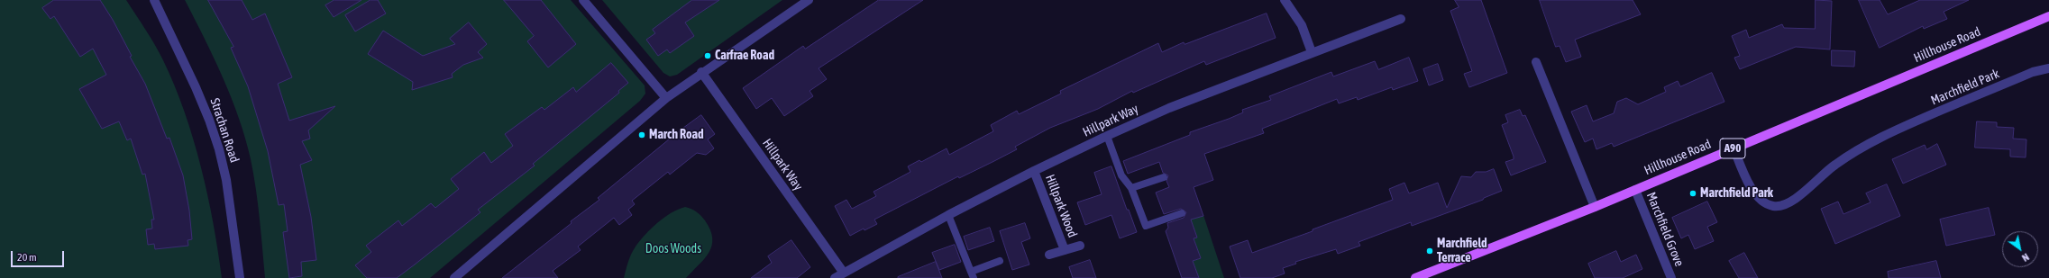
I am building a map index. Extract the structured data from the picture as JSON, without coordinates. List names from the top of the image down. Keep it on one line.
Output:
{"streets":{"main road":["Hillhouse Road","A90"],"street":["Marchfield Park","Hillpark Way","Strachan Road","Hillpark Wood","Marchfield Grove"]},"crossings":[["Hillhouse Road","Marchfield Park"],["Hillhouse Road","Marchfield Grove"],["Hillpark Way","Hillpark Wood"]],"parks":["Doos Woods"],"places":["Carfrae Road","March Road","Marchfield Park","Marchfield Terrace"],"scale_bar":"20 m","north":"bottom right"}
